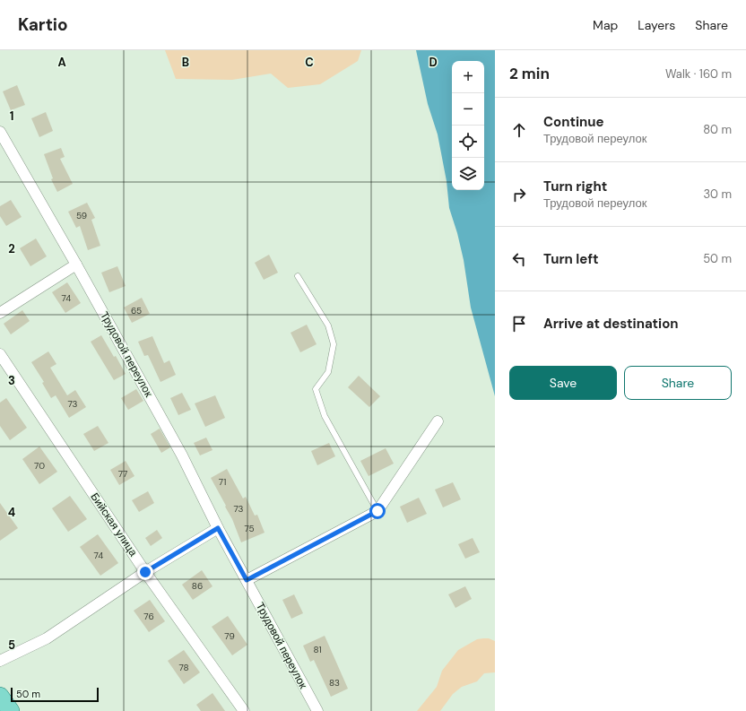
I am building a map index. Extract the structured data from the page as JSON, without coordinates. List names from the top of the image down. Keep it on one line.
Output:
{"streets":{"street":["Трудовой переулок","Бийская улица"]},"house_numbers":["59","74","65","73","70","77","71","73","75","74","86","76","79","81","78","83"],"scale_bar":"50 m","page":{"header":"Kartio","nav":["Map","Layers","Share"],"heading":["2 min","Walk · 160 m"],"map_buttons":["+","−"],"list":[["Continue","Трудовой переулок","80 m"],["Turn right","Трудовой переулок","30 m"],["Turn left","50 m"],"Arrive at destination"],"buttons":["Save","Share"],"scale":"50 m"},"grid":{"columns":["A","B","C","D"],"rows":["1","2","3","4","5"]}}
